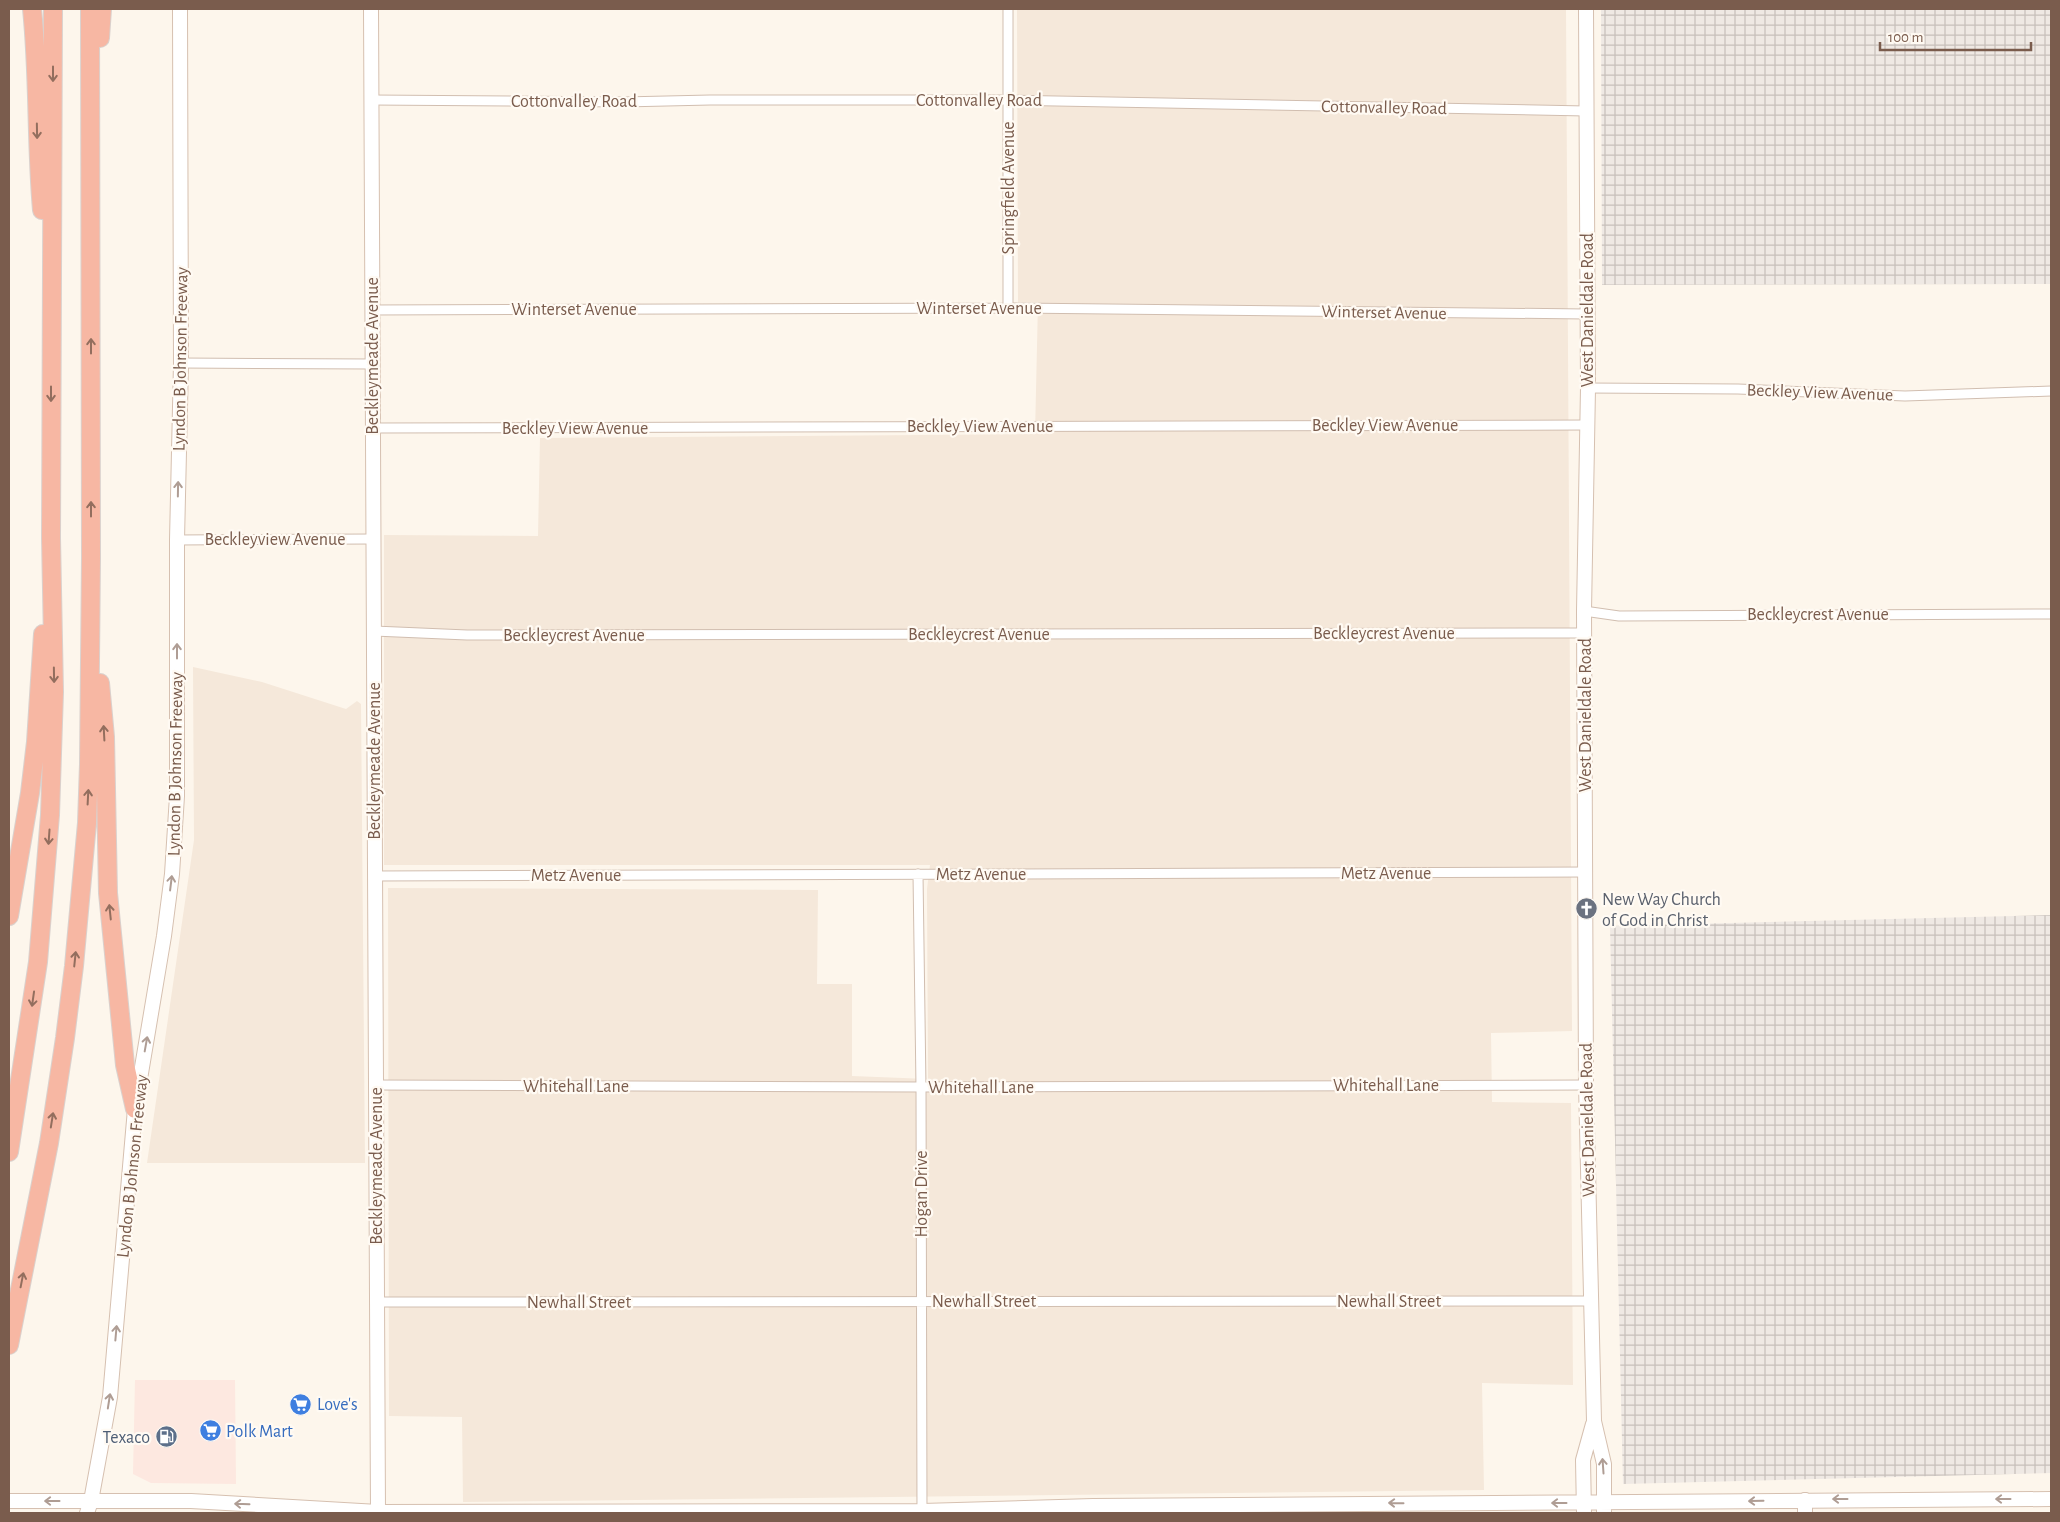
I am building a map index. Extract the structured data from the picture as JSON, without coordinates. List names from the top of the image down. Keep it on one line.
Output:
{"streets":{"main road":["West Danieldale Road","Beckleymeade Avenue","Lyndon B Johnson Freeway"],"street":["Cottonvalley Road","Springfield Avenue","Winterset Avenue","Beckley View Avenue","Beckleyview Avenue","Beckleycrest Avenue","Metz Avenue","Whitehall Lane","Hogan Drive","Newhall Street"]},"crossings":[["Cottonvalley Road","Springfield Avenue"],["Cottonvalley Road","West Danieldale Road"],["Cottonvalley Road","Beckleymeade Avenue"],["Springfield Avenue","Winterset Avenue"],["Winterset Avenue","West Danieldale Road"],["Winterset Avenue","Beckleymeade Avenue"],["West Danieldale Road","Beckley View Avenue"],["West Danieldale Road","Beckleycrest Avenue"],["West Danieldale Road","Metz Avenue"],["West Danieldale Road","Whitehall Lane"],["West Danieldale Road","Newhall Street"],["Beckleymeade Avenue","Beckley View Avenue"],["Beckleymeade Avenue","Beckleyview Avenue"],["Beckleymeade Avenue","Beckleycrest Avenue"],["Beckleymeade Avenue","Metz Avenue"],["Beckleymeade Avenue","Whitehall Lane"],["Beckleymeade Avenue","Newhall Street"],["Lyndon B Johnson Freeway","Beckleyview Avenue"],["Metz Avenue","Hogan Drive"],["Whitehall Lane","Hogan Drive"],["Hogan Drive","Newhall Street"]],"one_way":["Lyndon B Johnson Freeway"],"places":{"church":["New Way Church of God in Christ"],"supermarket":["Love's","Polk Mart"],"fuel station":["Texaco"]},"scale_bar":"100 m"}
